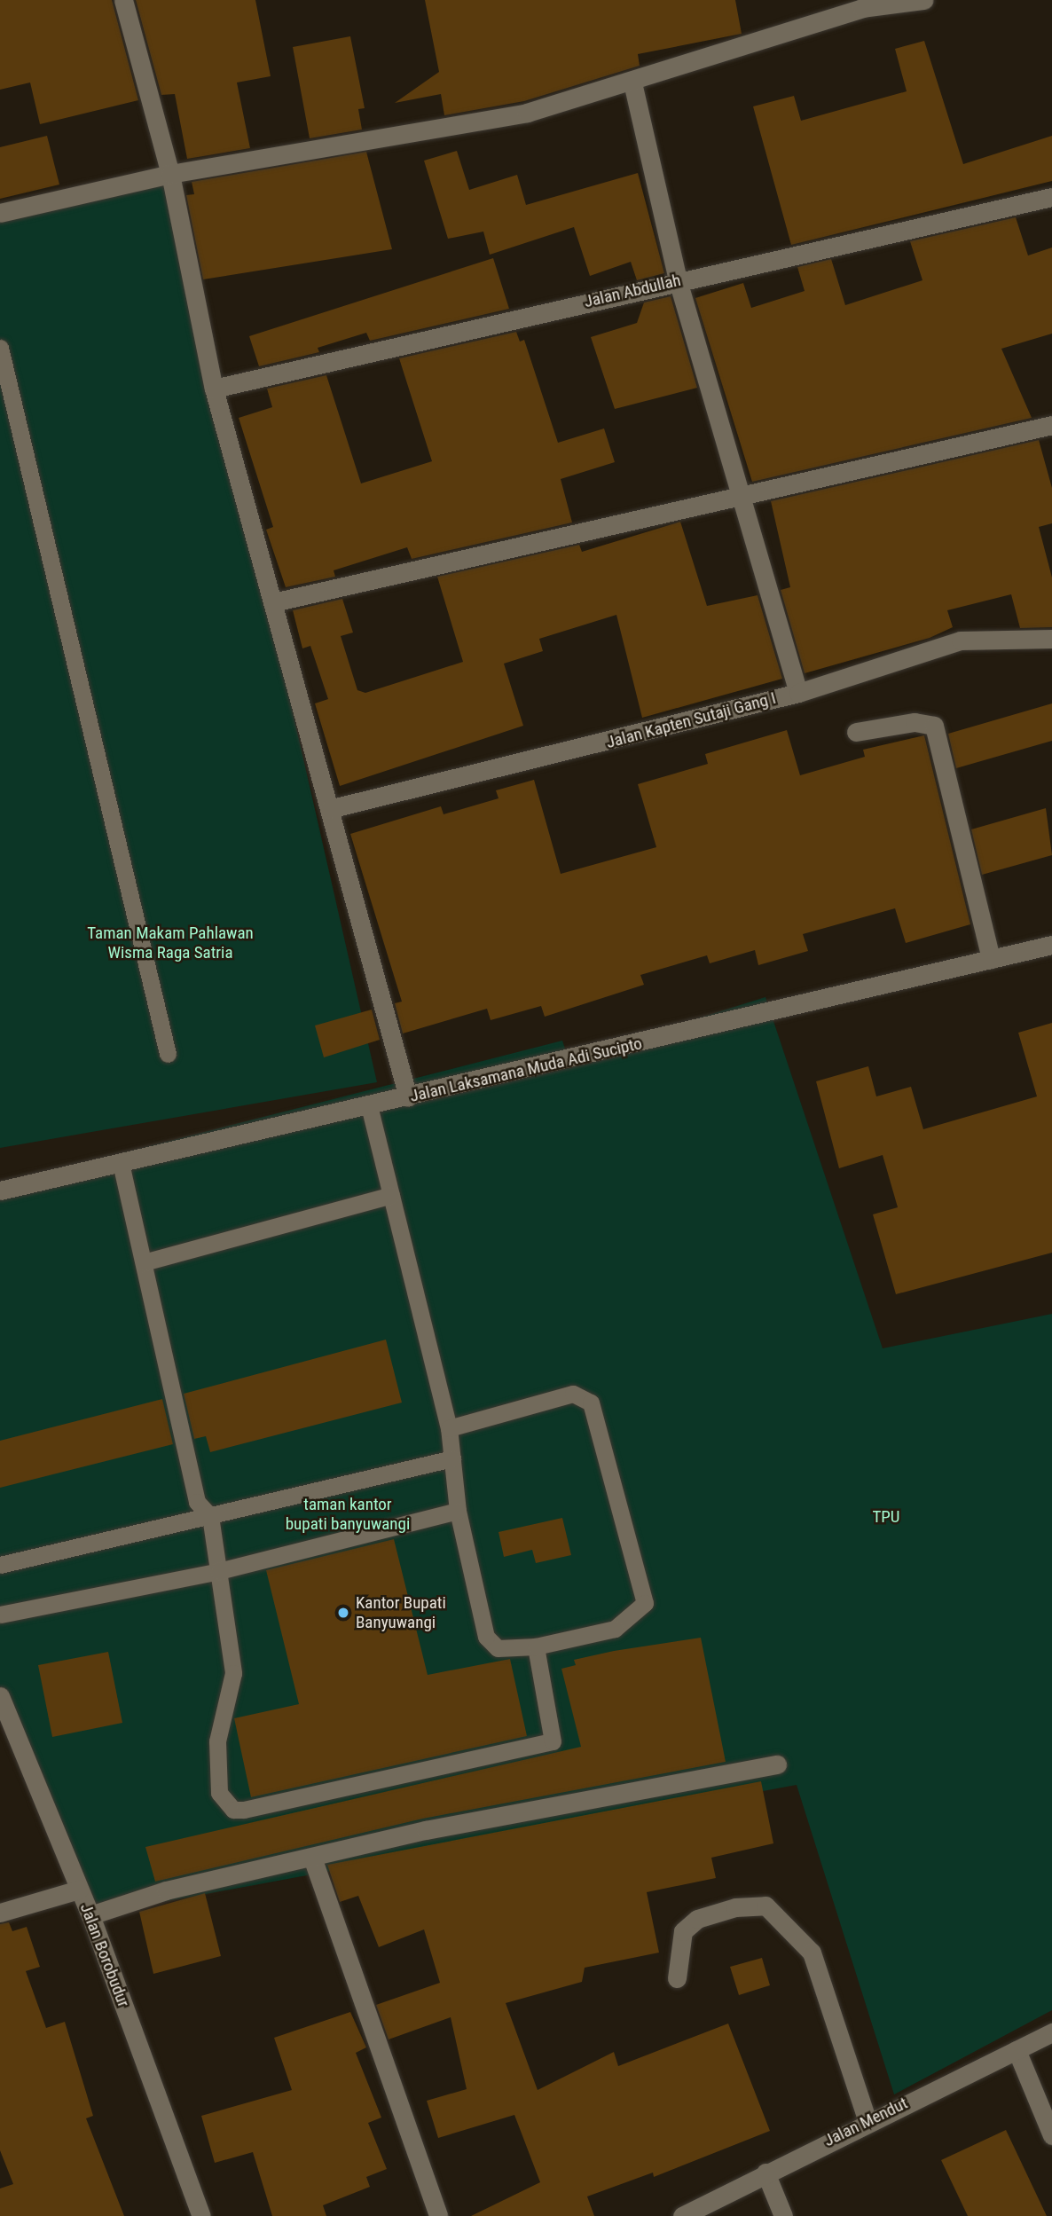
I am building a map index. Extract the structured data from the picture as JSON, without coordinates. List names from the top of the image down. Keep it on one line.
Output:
{"streets":{"street":["Jalan Abdullah","Jalan Kapten Sutaji Gang I","Jalan Laksamana Muda Adi Sucipto","Jalan Borobudur","Jalan Mendut"]},"parks":["Taman Makam Pahlawan Wisma Raga Satria","taman kantor bupati banyuwangi","TPU"],"places":["Kantor Bupati Banyuwangi"]}
